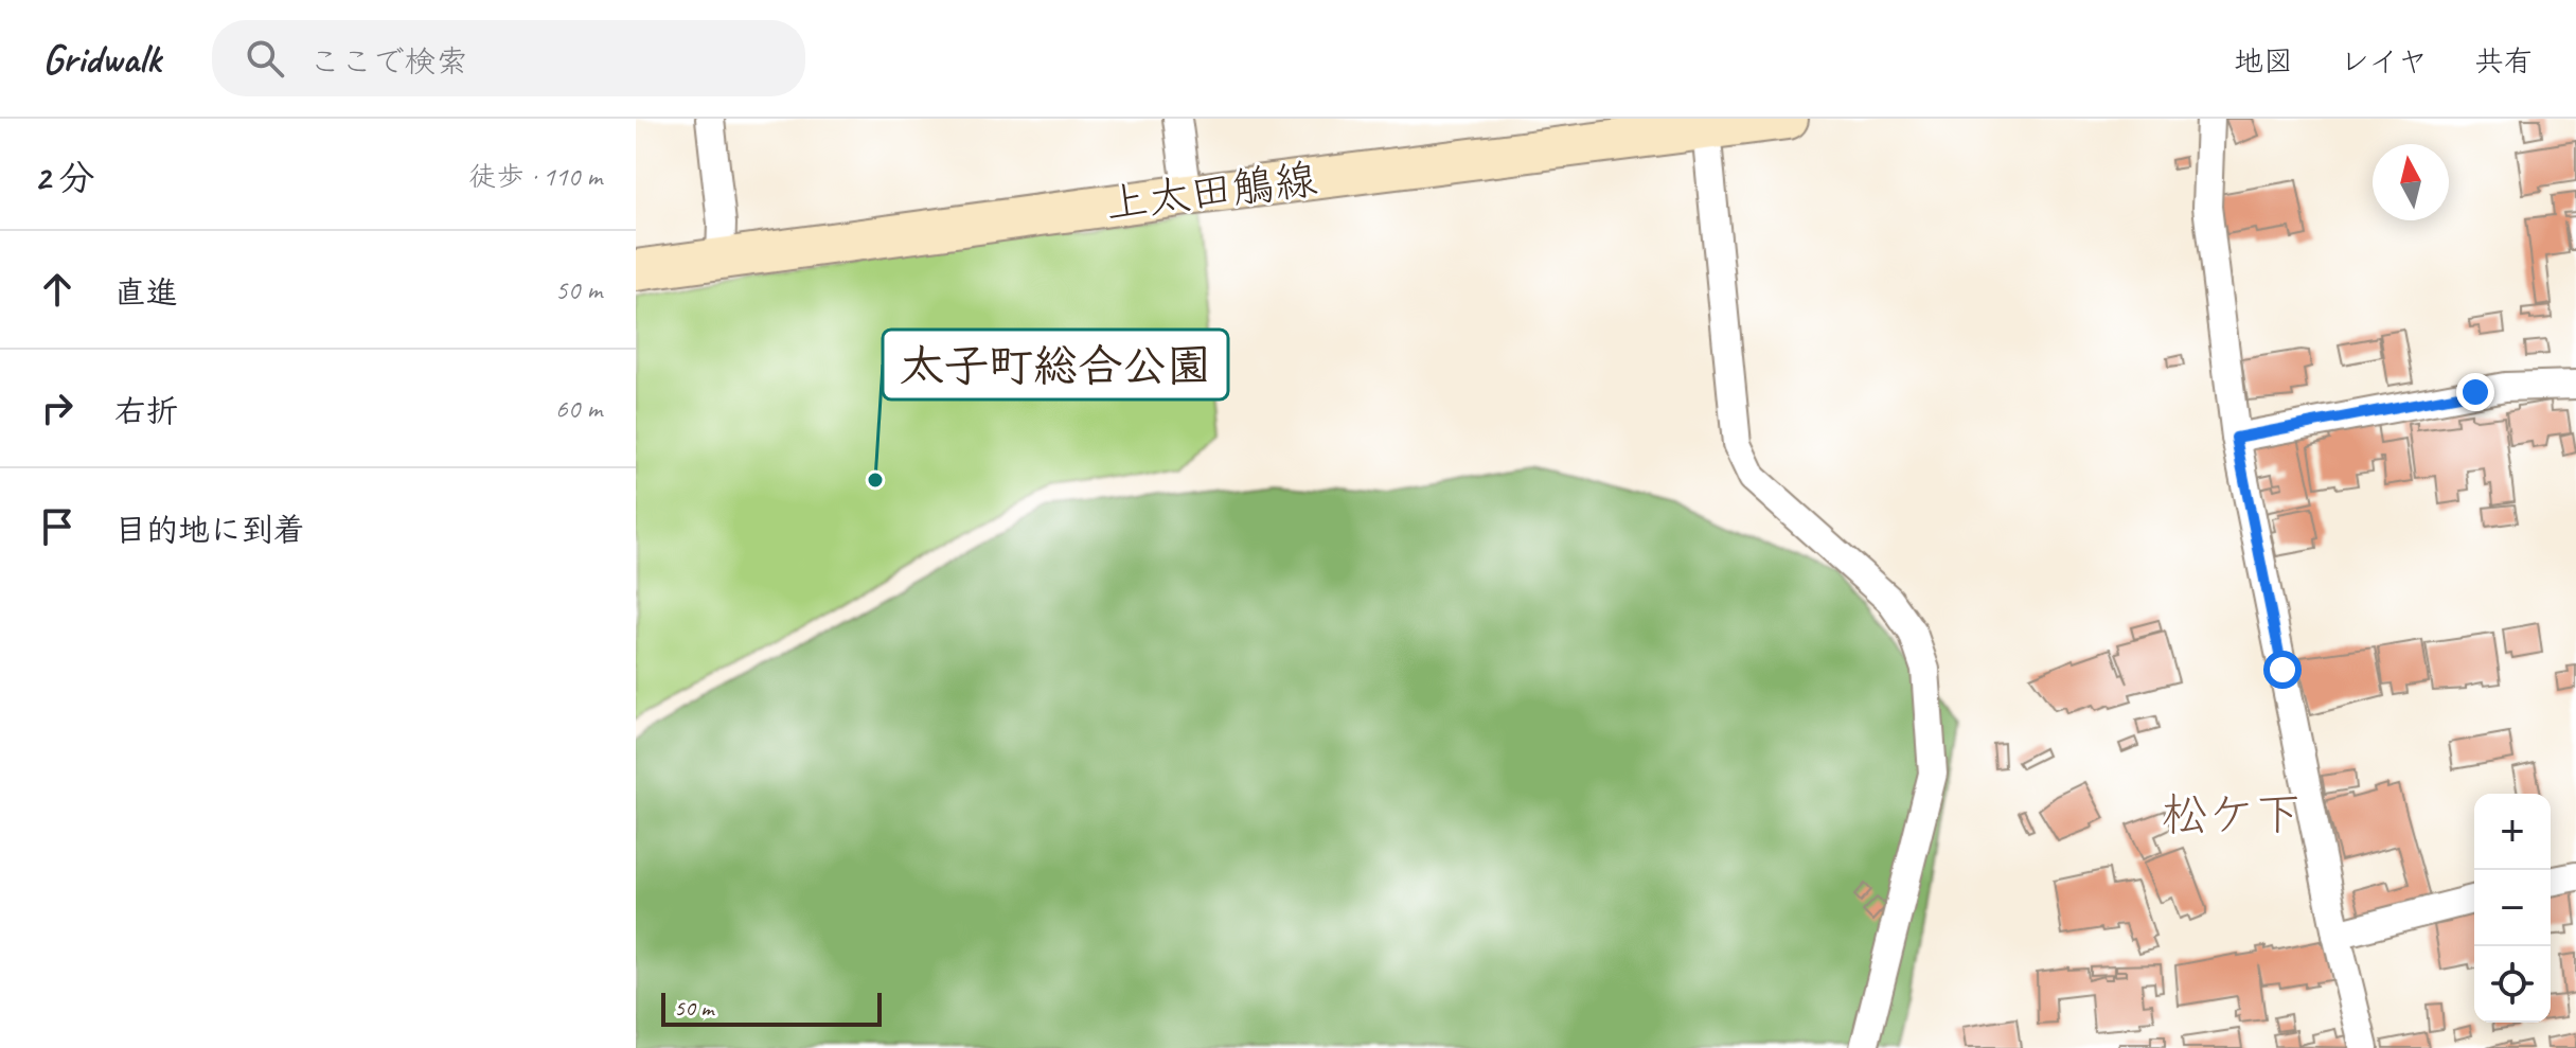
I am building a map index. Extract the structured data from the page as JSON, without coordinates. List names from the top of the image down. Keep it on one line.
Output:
{"streets":{"main road":["上太田鵤線"]},"districts":["松ケ下"],"places":["太子町総合公園"],"scale_bar":"50 m","north":"top","page":{"header":"Gridwalk","search":"ここで検索","nav":["地図","レイヤ","共有"],"heading":["2 分","徒歩 · 110 m"],"list":[["直進","50 m"],["右折","60 m"],"目的地に到着"],"map_buttons":["+","−"],"scale":"50 m"}}
